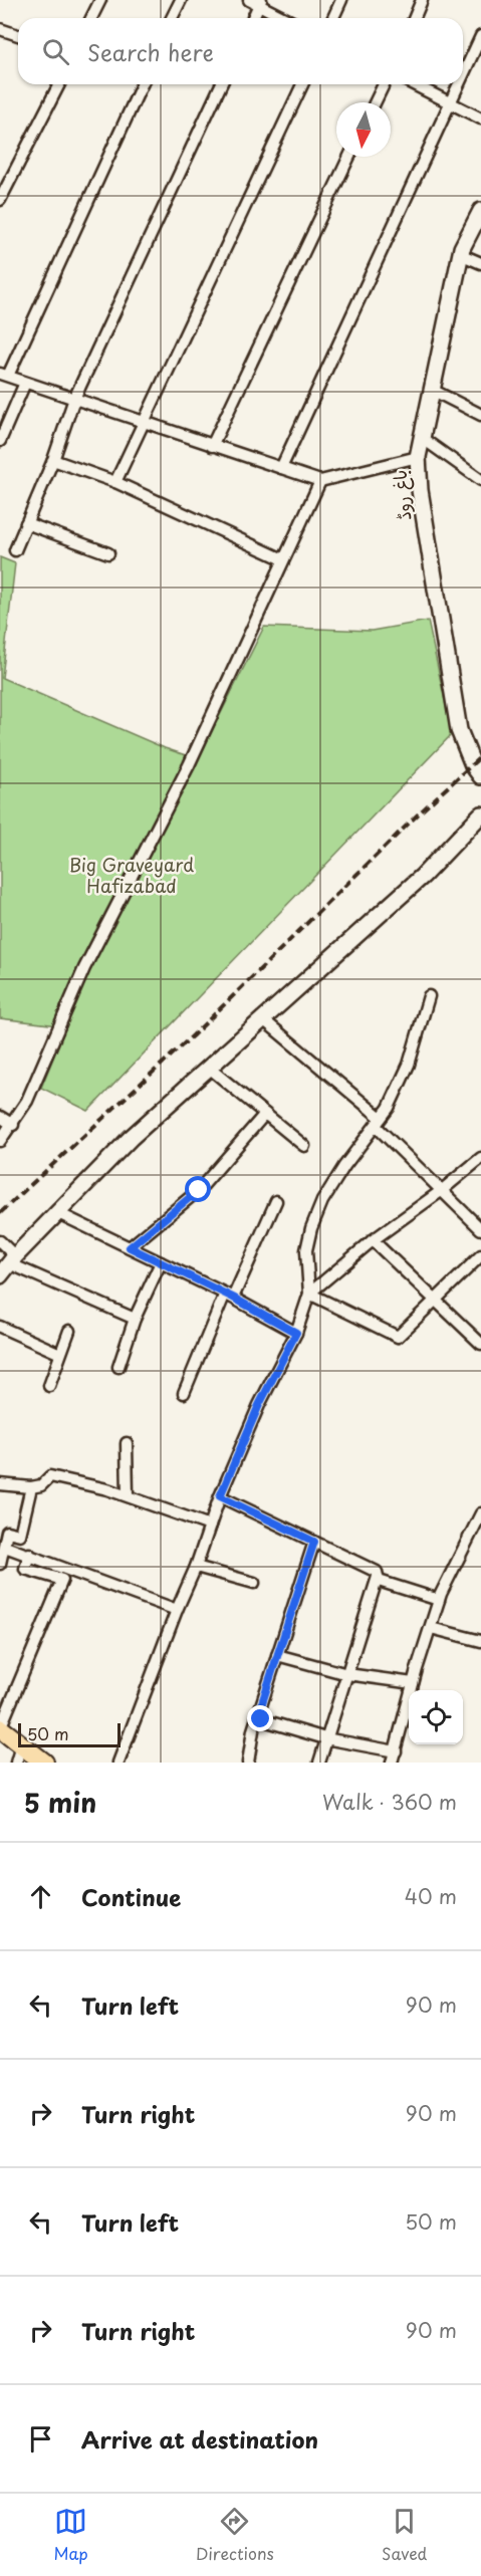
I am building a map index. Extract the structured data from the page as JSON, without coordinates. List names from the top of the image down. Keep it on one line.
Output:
{"streets":{"street":["باغ روڈ"]},"parks":["Big Graveyard Hafizabad"],"scale_bar":"50 m","north":"bottom","page":{"search":"Search here","scale":"50 m","heading":["5 min","Walk · 360 m"],"list":[["Continue","40 m"],["Turn left","90 m"],["Turn right","90 m"],["Turn left","50 m"],["Turn right","90 m"],"Arrive at destination"],"nav":["Map","Directions","Saved"]}}
